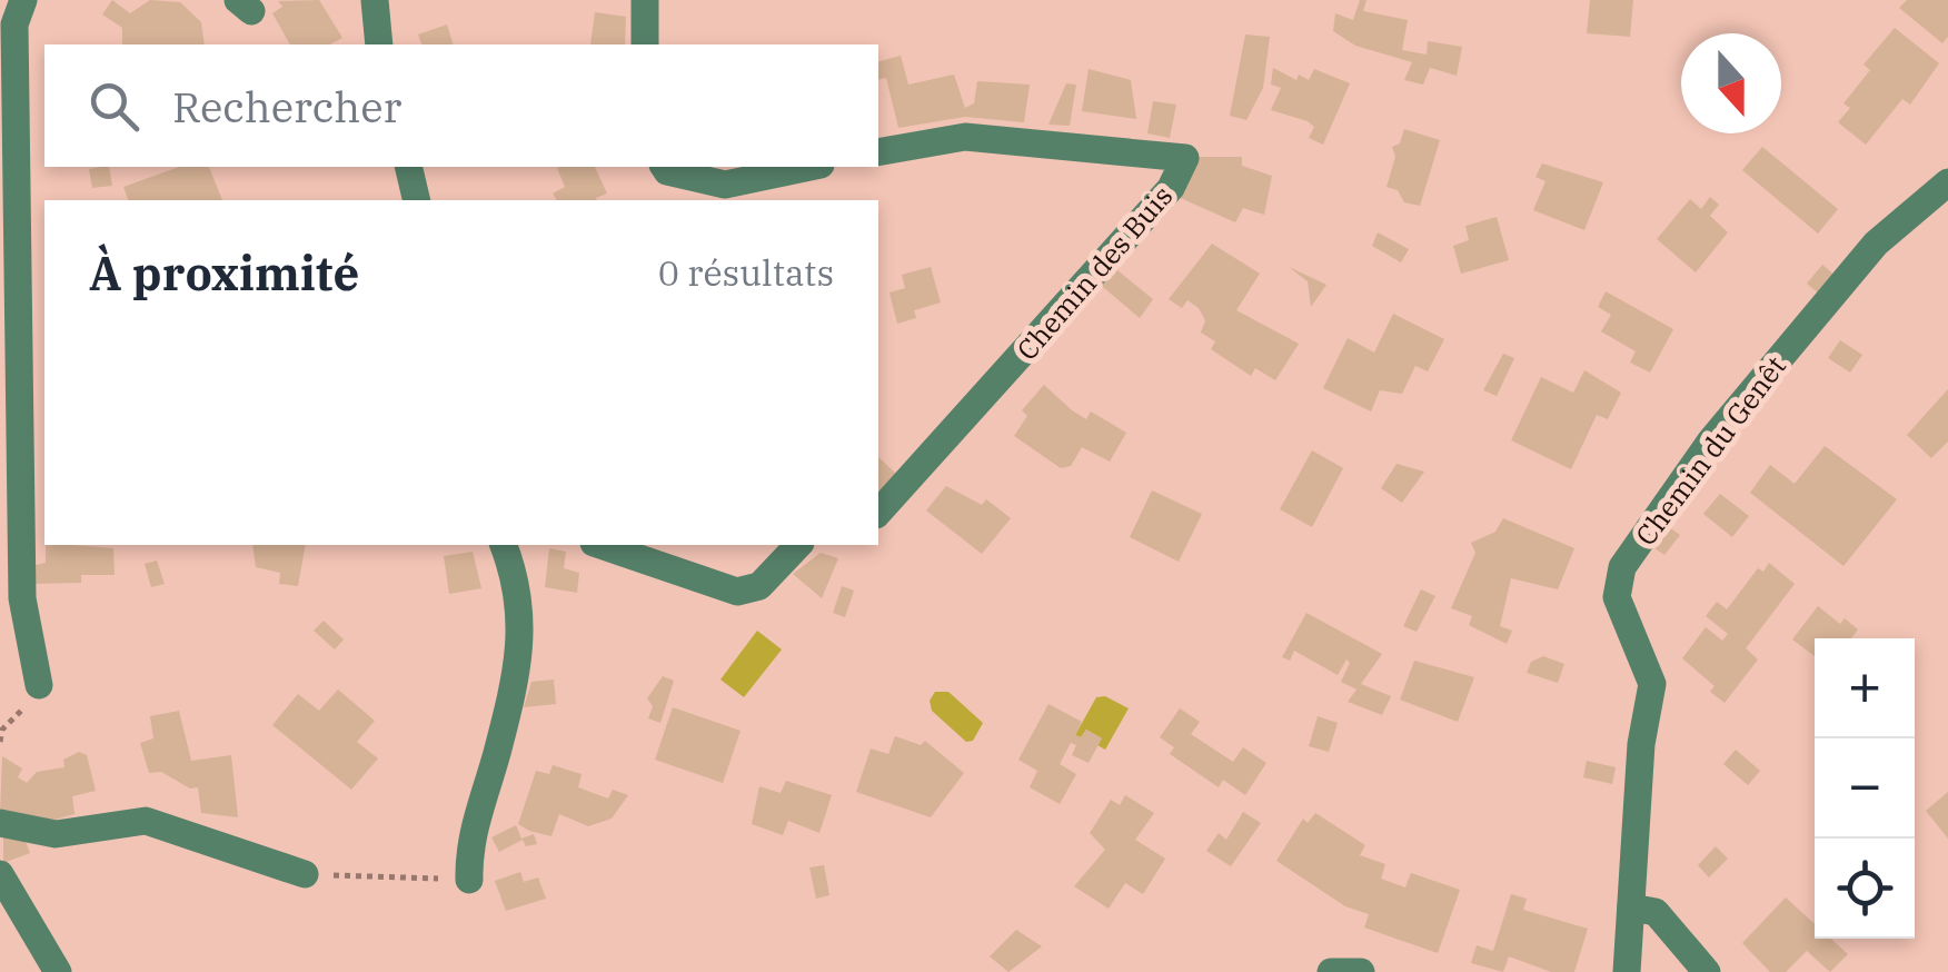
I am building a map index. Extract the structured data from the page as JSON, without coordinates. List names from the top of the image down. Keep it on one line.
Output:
{"streets":{"street":["Chemin des Buis","Chemin du Genêt"]},"north":"bottom","page":{"search":"Rechercher","heading":["À proximité","0 résultats"],"map_buttons":["+","−"]}}
